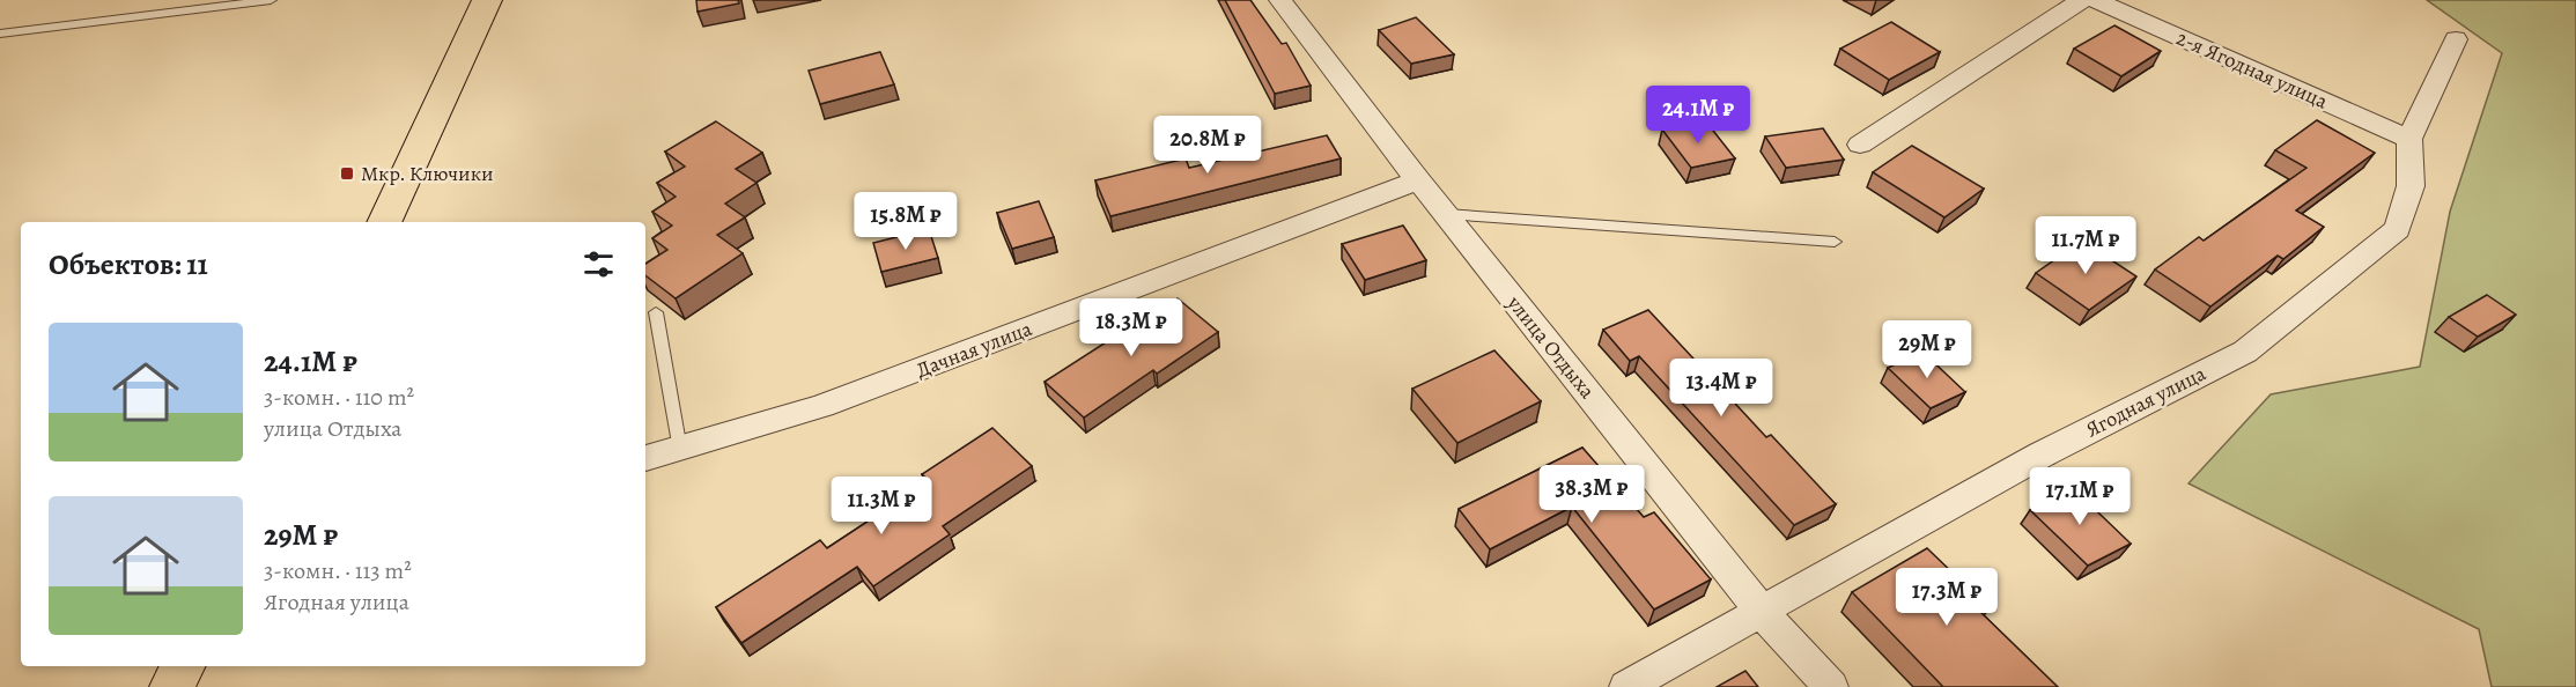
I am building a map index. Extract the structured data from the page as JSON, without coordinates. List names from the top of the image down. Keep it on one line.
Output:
{"streets":{"street":["2-я Ягодная улица","улица Отдыха","Дачная улица","Ягодная улица"]},"crossings":[["2-я Ягодная улица","Ягодная улица"],["улица Отдыха","Дачная улица"],["улица Отдыха","Ягодная улица"]],"places":{"transit":["Мкр. Ключики"]},"page":{"price":["24.1M ₽","20.8M ₽","15.8M ₽","11.7M ₽","18.3M ₽","29M ₽","13.4M ₽","38.3M ₽","17.1M ₽","11.3M ₽","17.3M ₽"],"heading":"Объектов: 11","list":[{"name":"24.1M ₽","note":"3-комн. · 110 m² · улица Отдыха"},{"name":"29M ₽","note":"3-комн. · 113 m² · Ягодная улица"}]}}
